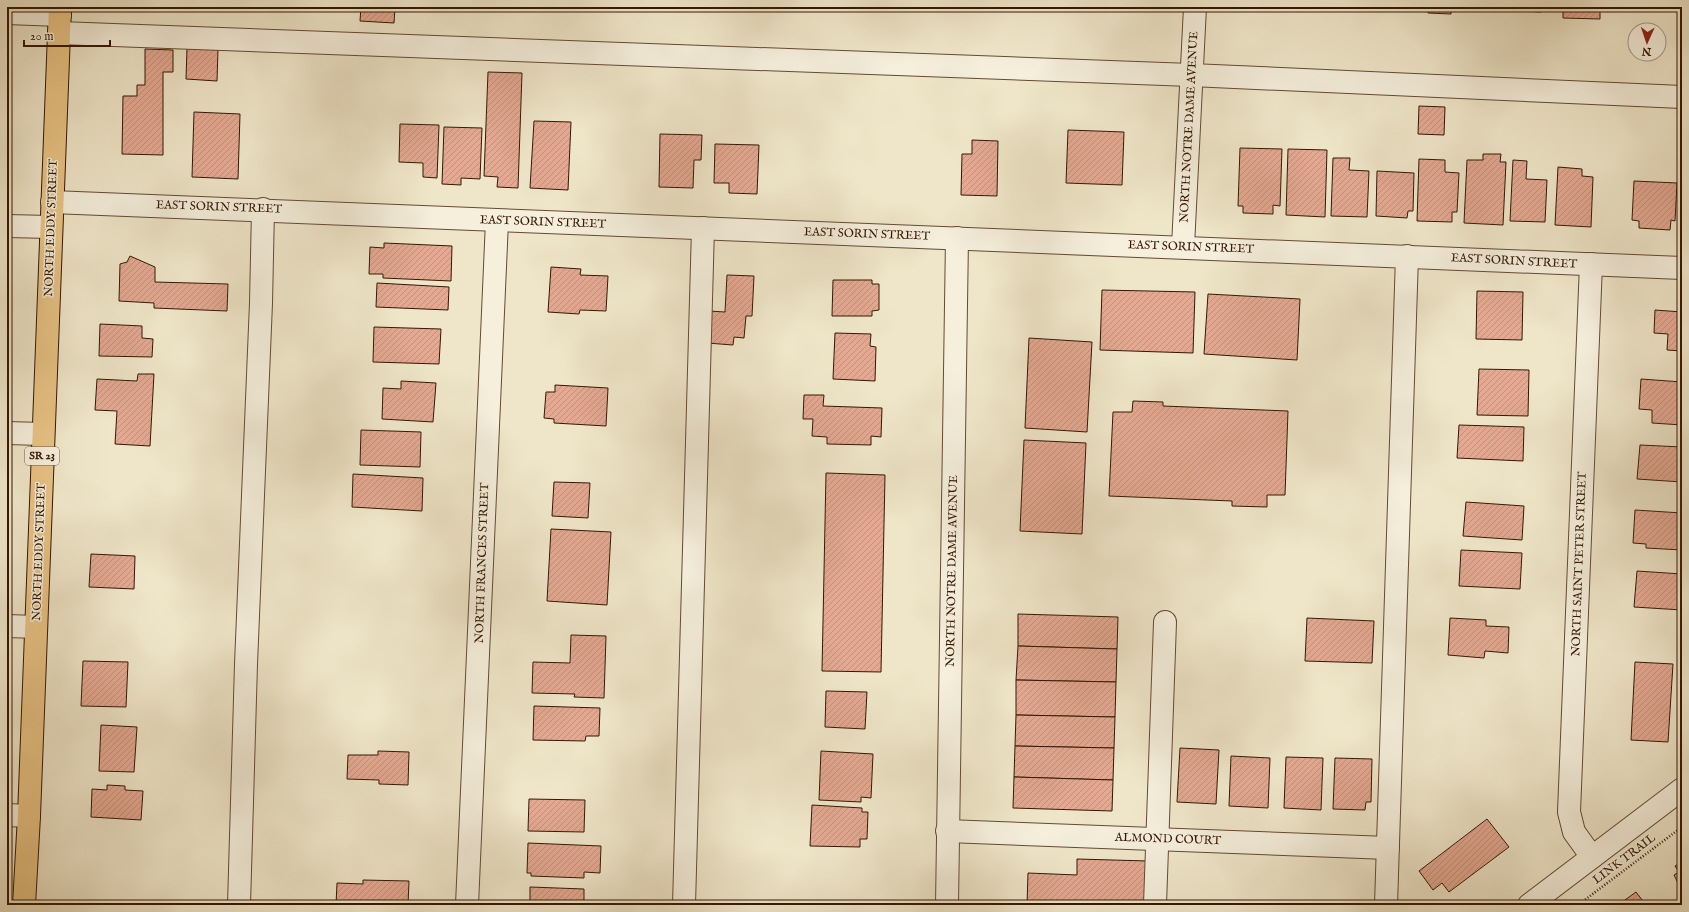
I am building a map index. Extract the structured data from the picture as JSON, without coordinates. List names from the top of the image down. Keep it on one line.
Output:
{"streets":{"main road":["NORTH EDDY STREET","SR 23"],"street":["NORTH NOTRE DAME AVENUE","EAST SORIN STREET","NORTH FRANCES STREET","NORTH SAINT PETER STREET","ALMOND COURT"],"path":["LINK TRAIL"]},"crossings":[["NORTH NOTRE DAME AVENUE","EAST SORIN STREET"],["NORTH NOTRE DAME AVENUE","ALMOND COURT"],["EAST SORIN STREET","NORTH EDDY STREET"],["EAST SORIN STREET","NORTH FRANCES STREET"],["EAST SORIN STREET","NORTH SAINT PETER STREET"]],"scale_bar":"20 m","north":"bottom"}
